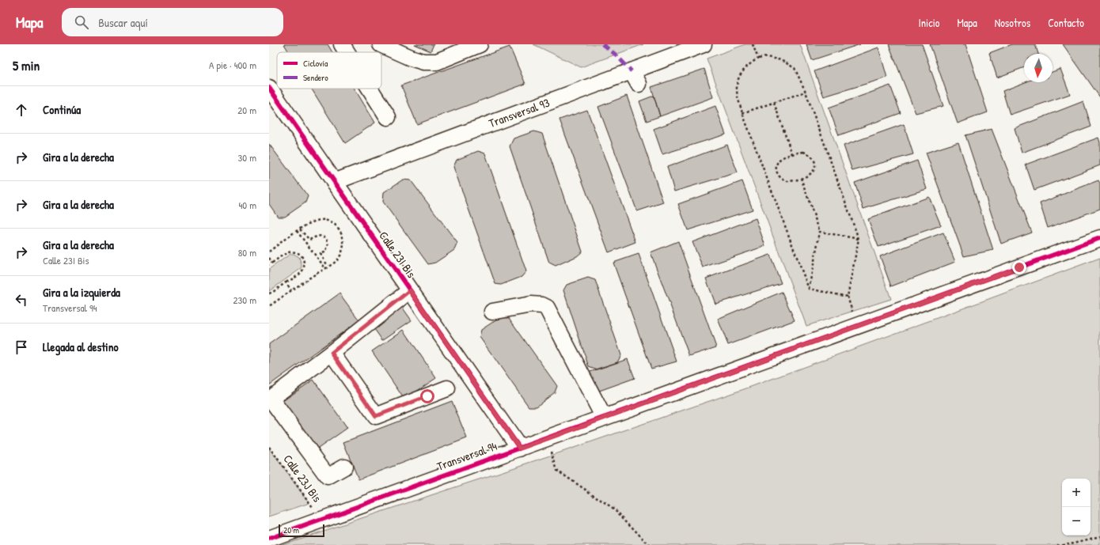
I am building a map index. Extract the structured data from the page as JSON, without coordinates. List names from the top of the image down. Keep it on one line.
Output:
{"streets":{"street":["Transversal 93","Calle 23I Bis","Transversal 94"],"path":["Calle 23J Bis"]},"crossings":[["Transversal 93","Calle 23I Bis"],["Calle 23I Bis","Transversal 94"],["Transversal 94","Calle 23J Bis"]],"legend":["Ciclovía","Sendero"],"scale_bar":"20 m","north":"bottom","page":{"header":"Mapa","search":"Buscar aquí","nav":["Inicio","Mapa","Nosotros","Contacto"],"heading":["5 min","A pie · 400 m"],"list":[["Continúa","20 m"],["Gira a la derecha","30 m"],["Gira a la derecha","40 m"],["Gira a la derecha","Calle 23I Bis","80 m"],["Gira a la izquierda","Transversal 94","230 m"],"Llegada al destino"],"map_buttons":["+","−"],"scale":"20 m"}}
